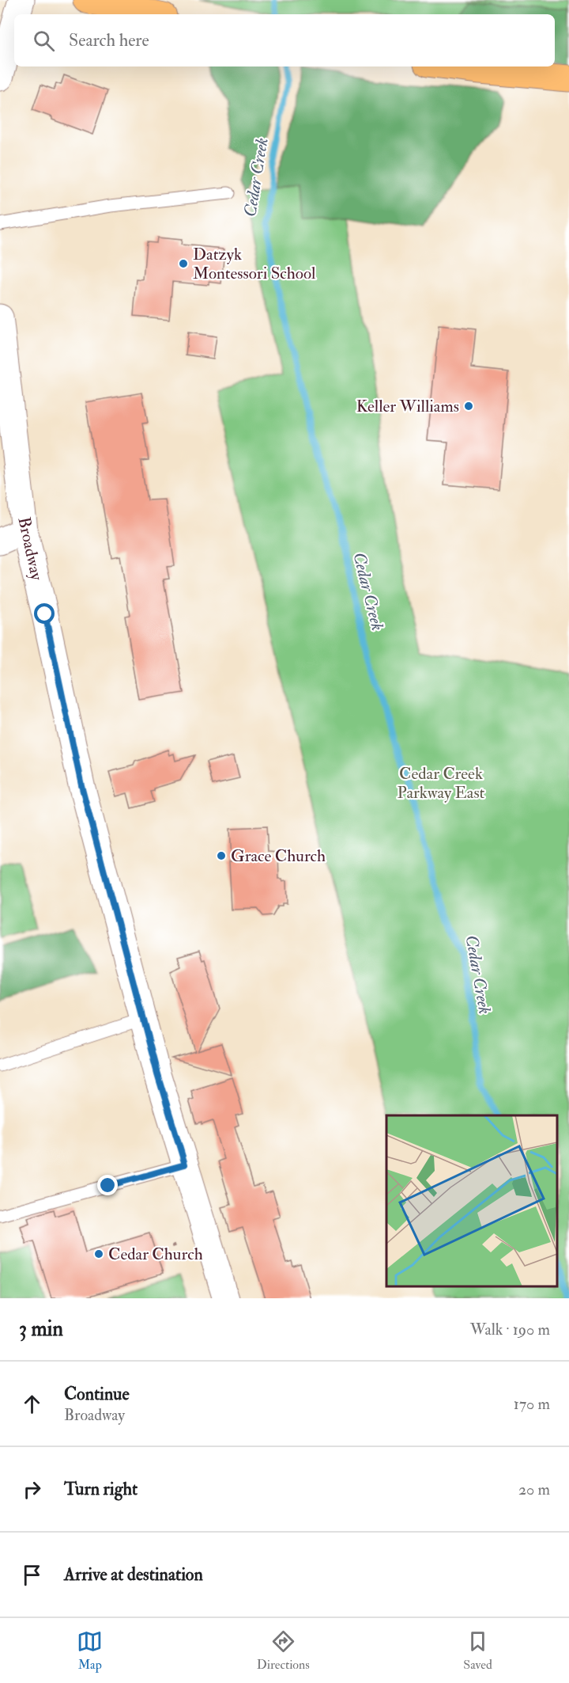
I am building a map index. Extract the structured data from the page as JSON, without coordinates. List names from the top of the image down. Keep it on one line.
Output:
{"streets":{"street":["Broadway"]},"water":["Cedar Creek"],"parks":["Cedar Creek Parkway East"],"places":["Datzyk Montessori School","Keller Williams","Grace Church","Cedar Church"],"page":{"search":"Search here","heading":["3 min","Walk · 190 m"],"list":[["Continue","Broadway","170 m"],["Turn right","20 m"],"Arrive at destination"],"nav":["Map","Directions","Saved"]}}
